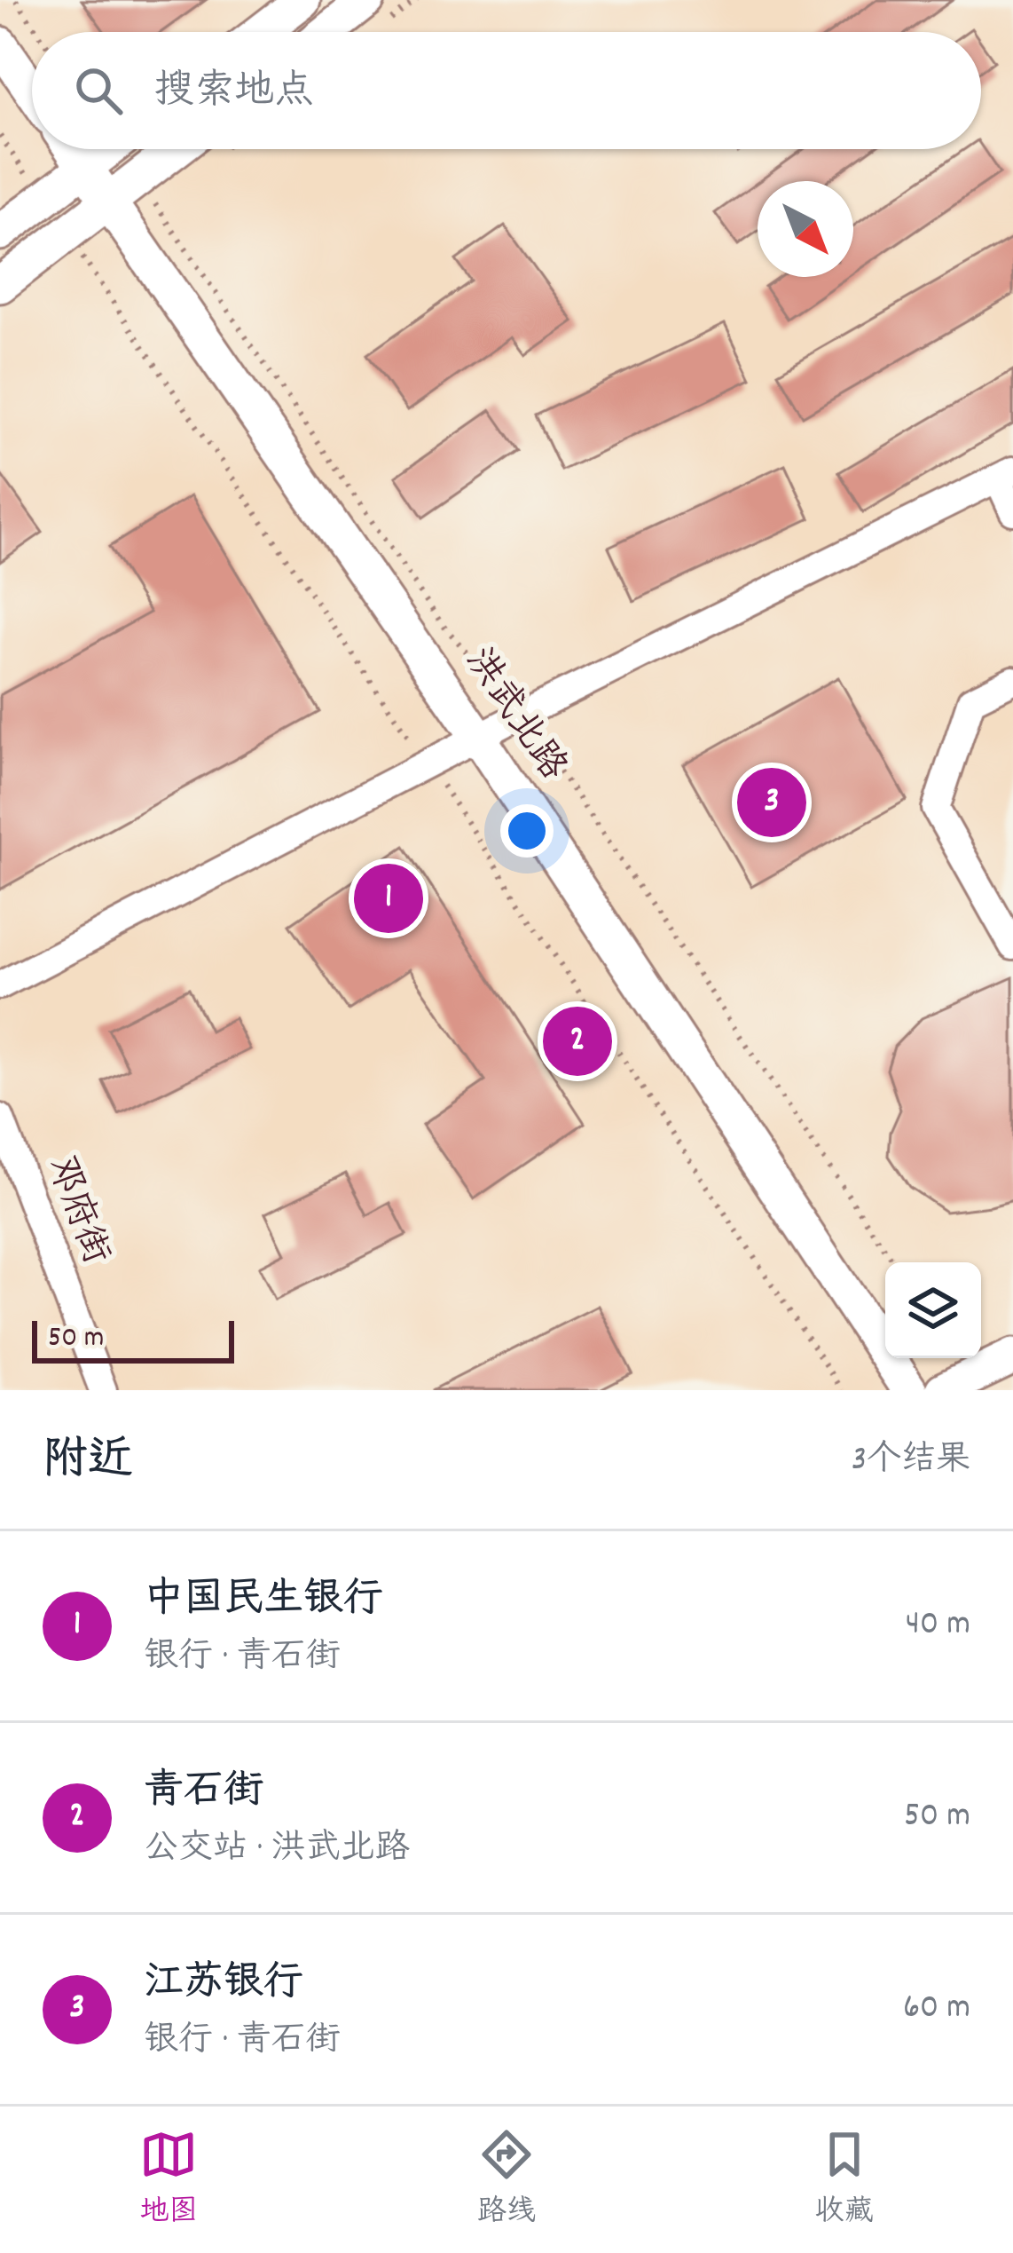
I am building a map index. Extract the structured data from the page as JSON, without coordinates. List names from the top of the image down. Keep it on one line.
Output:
{"streets":{"main road":["洪武北路"],"street":["邓府街"]},"scale_bar":"50 m","north":"bottom right","page":{"search":"搜索地点","pins":["3","1","2"],"scale":"50 m","heading":["附近","3个结果"],"list":[{"mark":"1","name":"中国民生银行","note":"银行 · 青石街","value":"40 m"},{"mark":"2","name":"青石街","note":"公交站 · 洪武北路","value":"50 m"},{"mark":"3","name":"江苏银行","note":"银行 · 青石街","value":"60 m"}],"nav":["地图","路线","收藏"]}}
